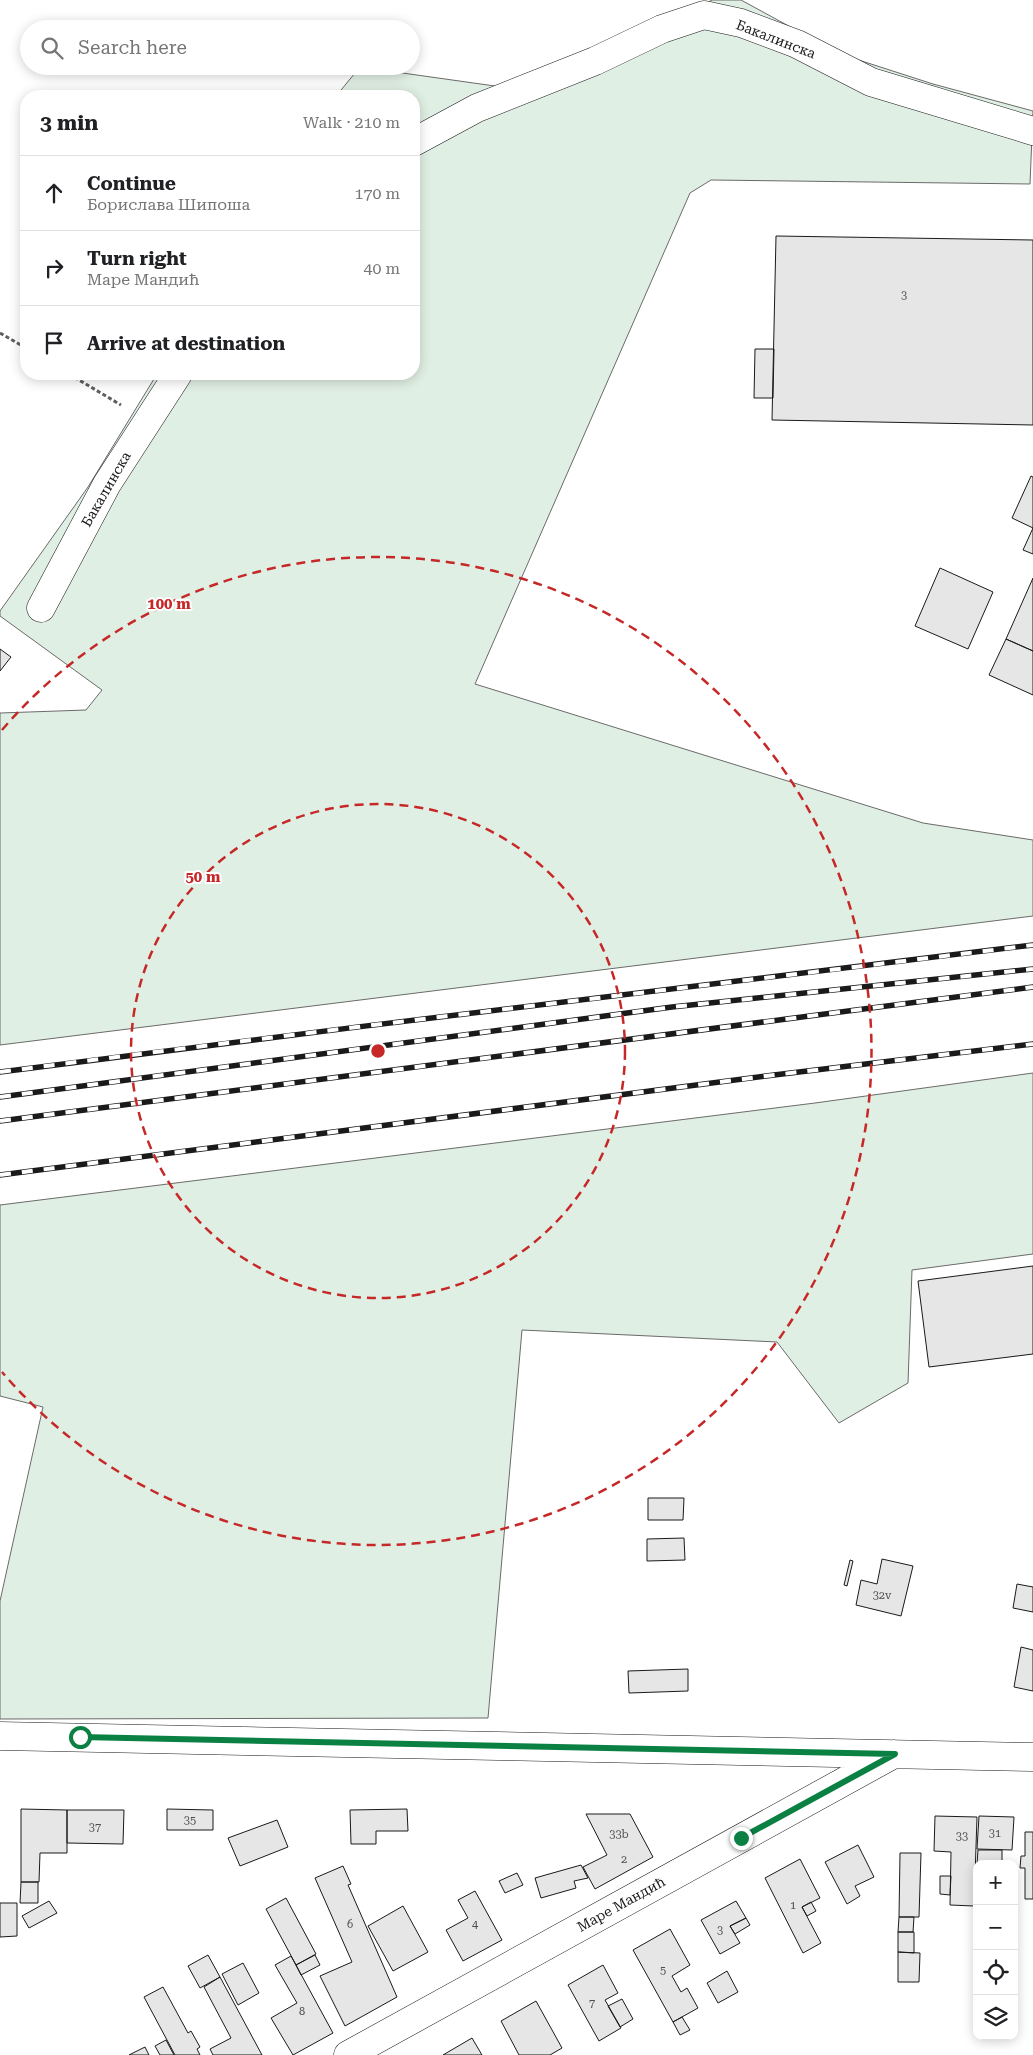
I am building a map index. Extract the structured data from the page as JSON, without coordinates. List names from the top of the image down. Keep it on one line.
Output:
{"streets":{"street":["Бакалинска","Маре Мандић"]},"house_numbers":["3","32v","35","37","31","33b","33","2","1","6","4","3","5","7","8"],"page":{"search":"Search here","heading":["3 min","Walk · 210 m"],"list":[["Continue","Борислава Шипоша","170 m"],["Turn right","Маре Мандић","40 m"],"Arrive at destination"],"map_buttons":["+","−"]},"rings":["100 m","50 m"]}
